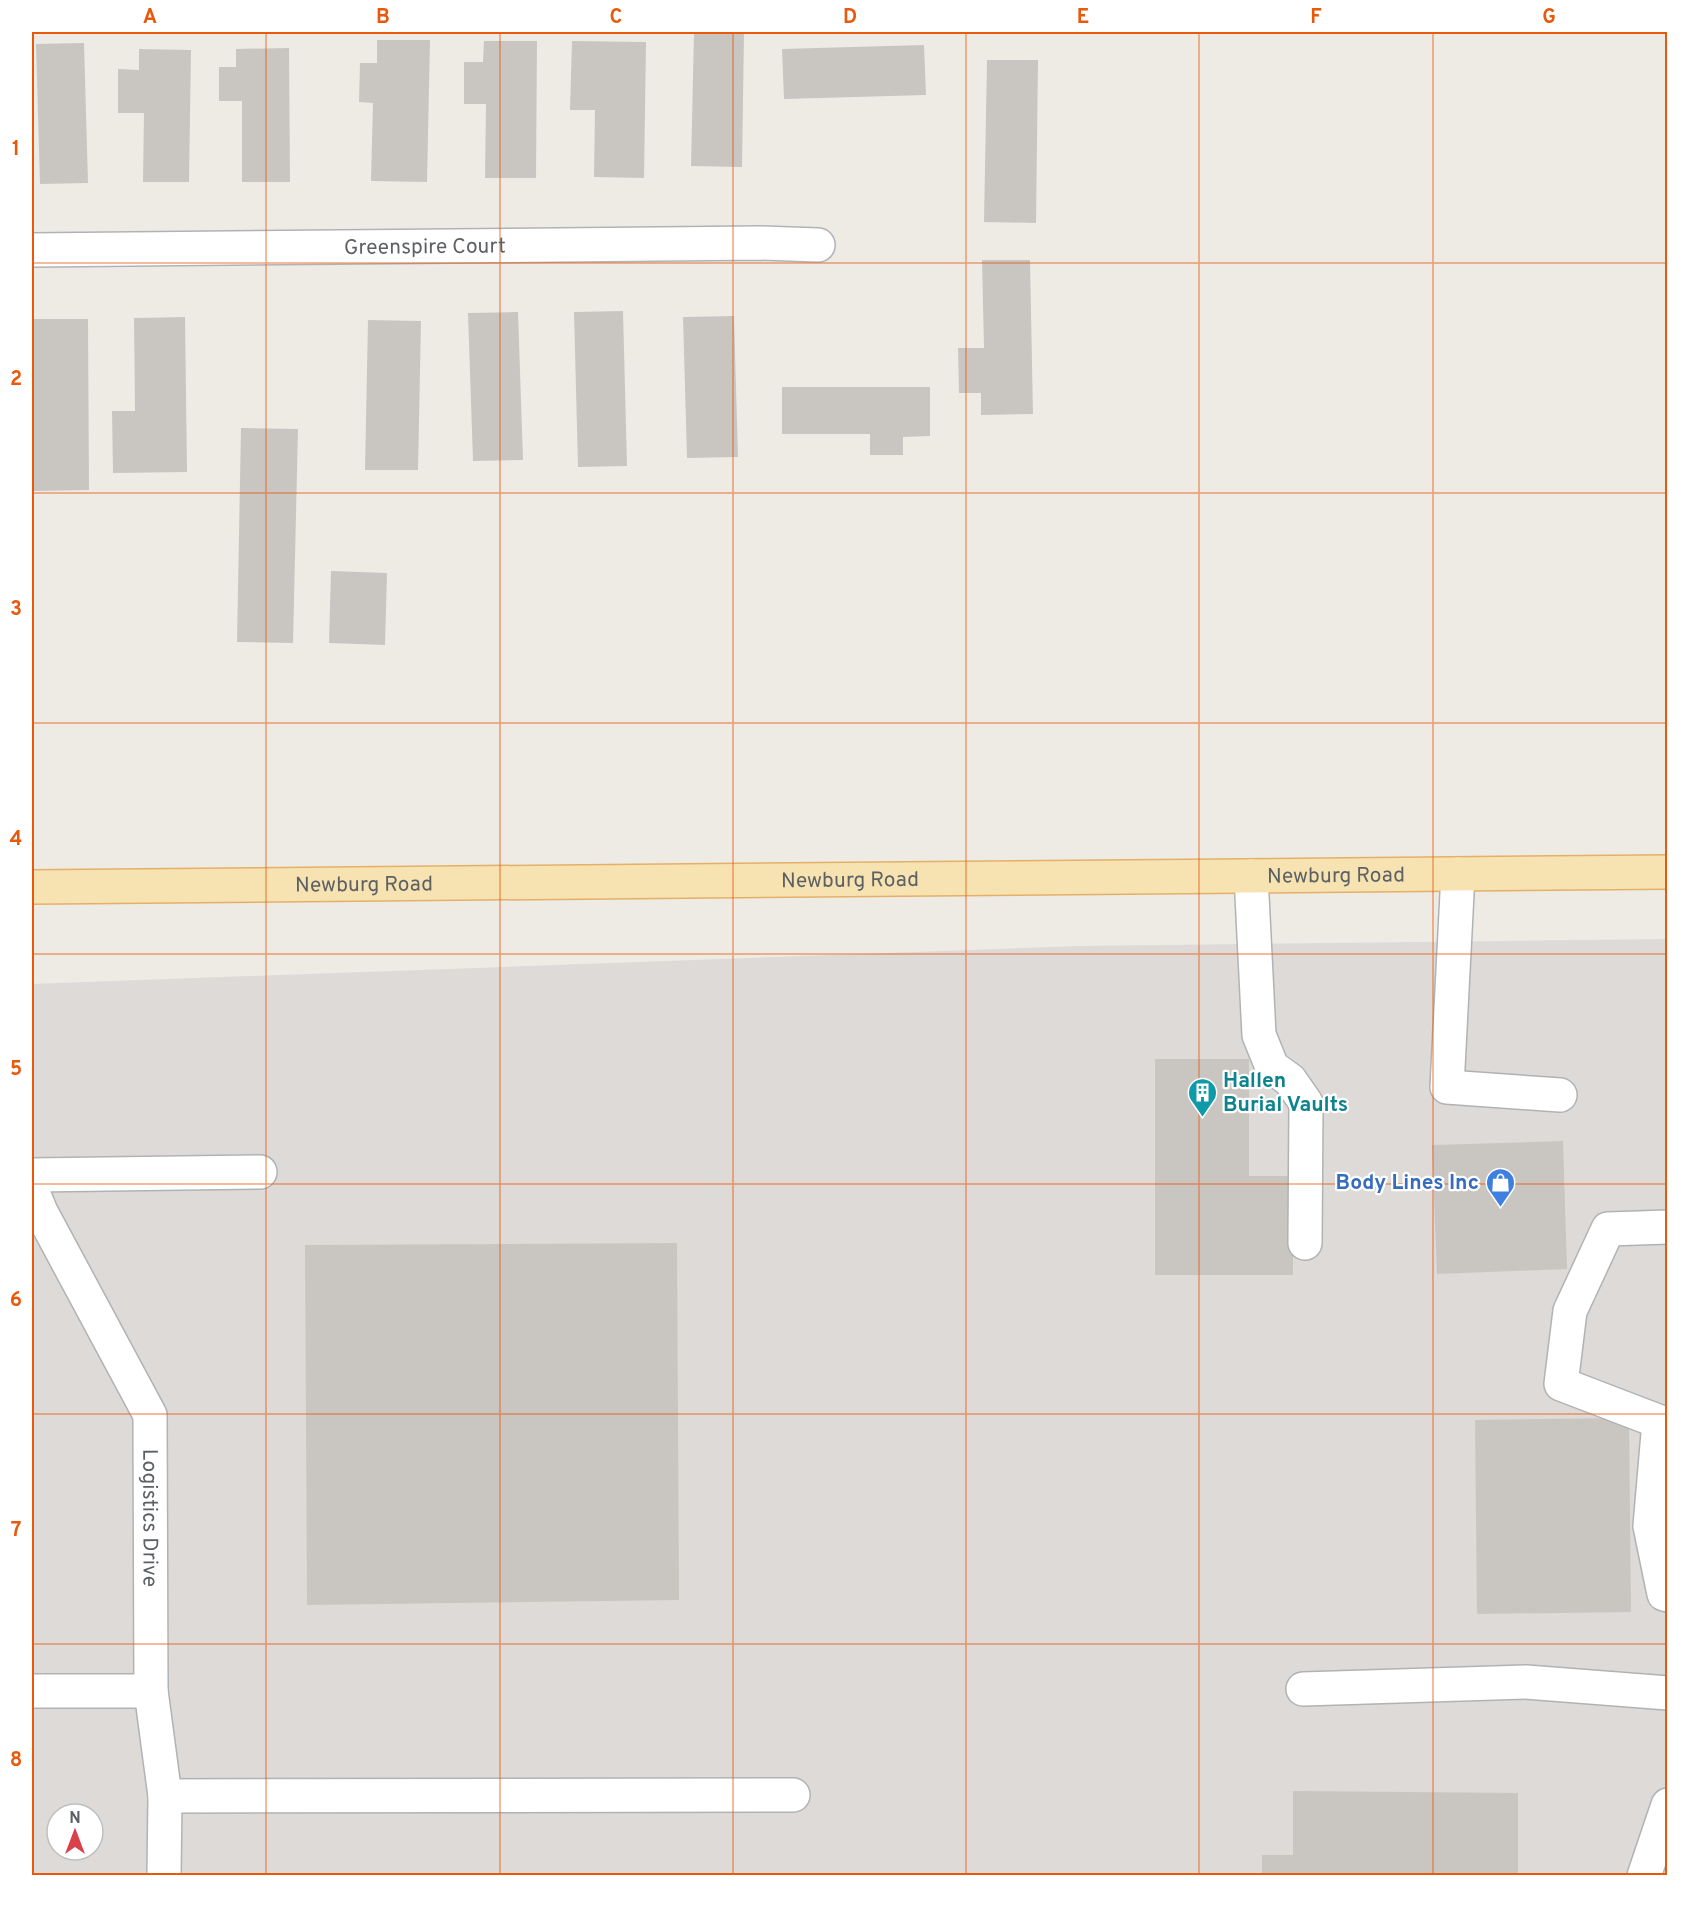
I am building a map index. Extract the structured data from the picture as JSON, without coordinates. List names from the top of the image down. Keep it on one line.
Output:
{"streets":{"main road":["Newburg Road"],"street":["Greenspire Court","Logistics Drive"]},"places":{"building":["Hallen Burial Vaults"],"shop":["Body Lines Inc"]},"north":"top","grid":{"columns":["A","B","C","D","E","F","G"],"rows":["1","2","3","4","5","6","7","8"]}}
